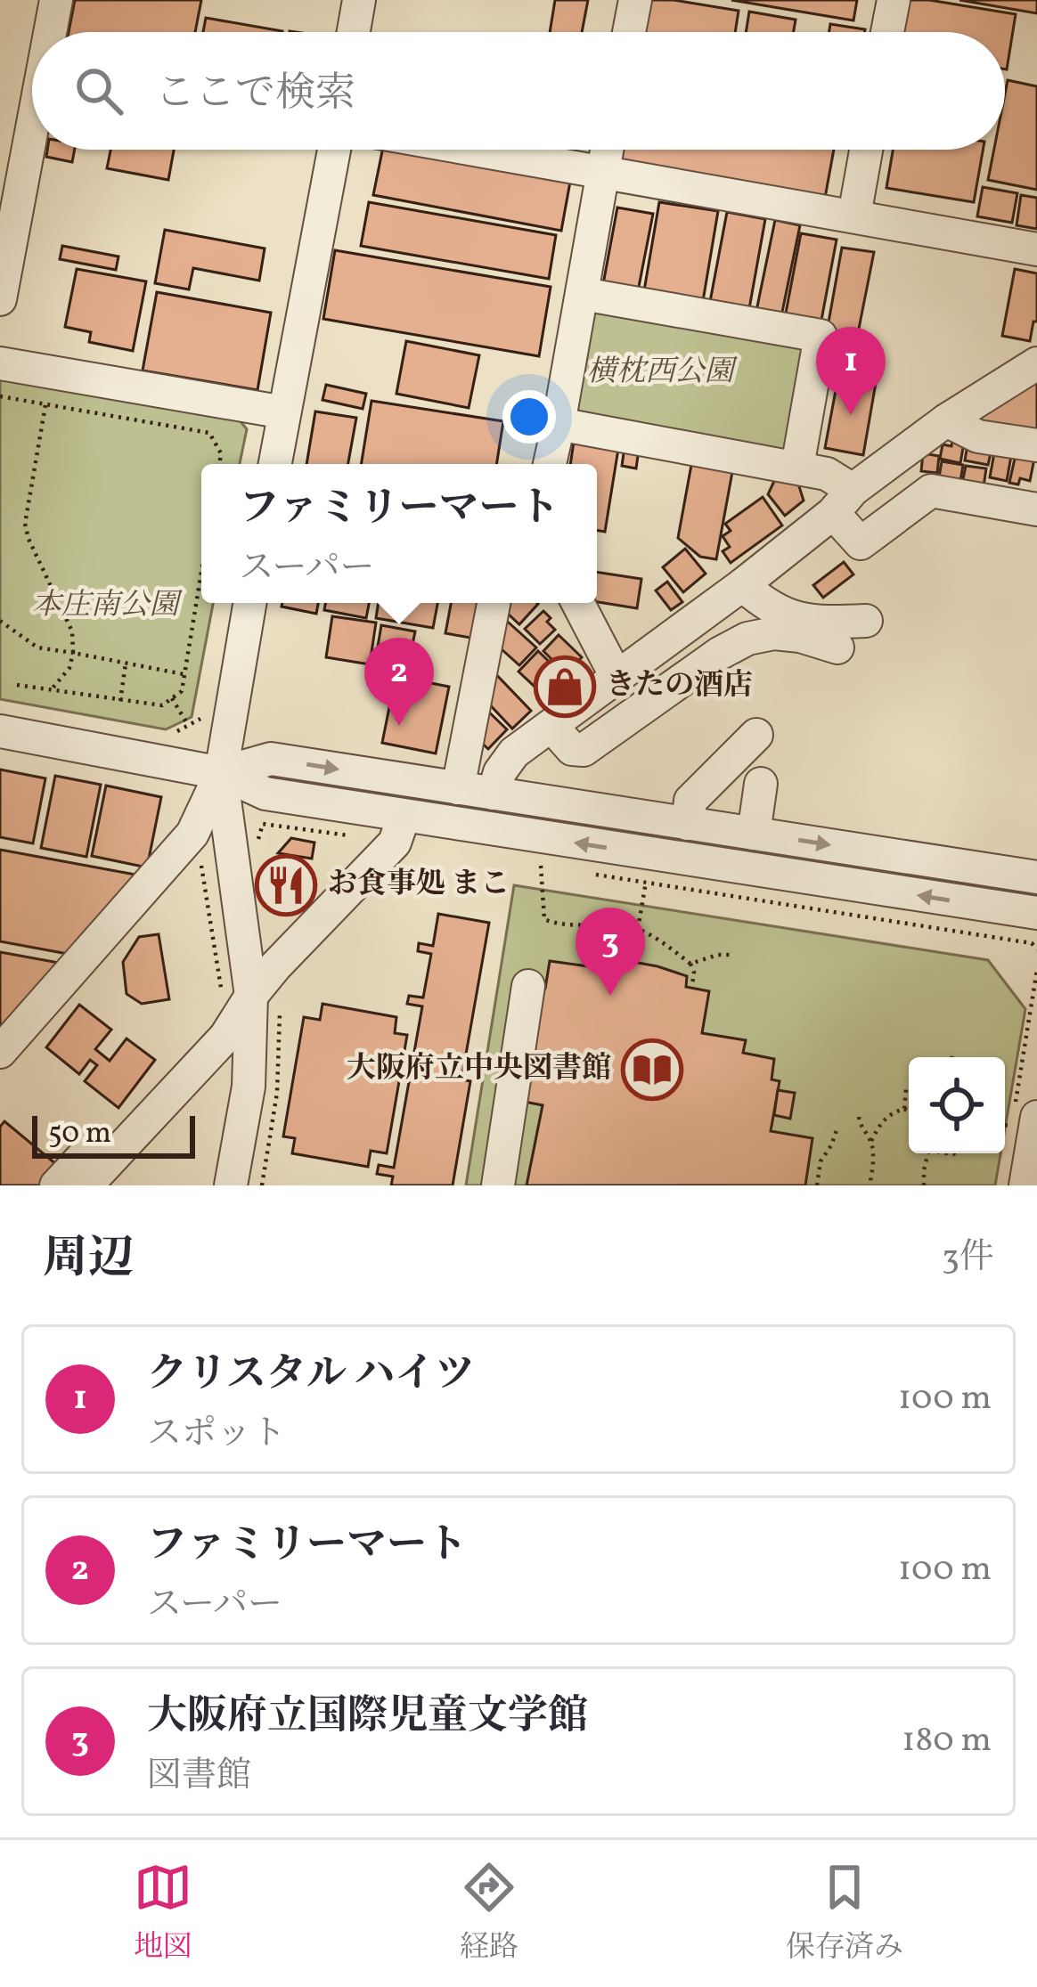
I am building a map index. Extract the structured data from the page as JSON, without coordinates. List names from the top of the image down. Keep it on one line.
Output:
{"parks":["横枕西公園","本庄南公園"],"places":{"shop":["きたの酒店"],"restaurant":["お食事処 まこ"],"library":["大阪府立中央図書館"]},"scale_bar":"50 m","page":{"search":"ここで検索","pins":["1","2","3"],"popup":["ファミリーマート","スーパー"],"scale":"50 m","heading":["周辺","3件"],"list":[{"mark":"1","name":"クリスタル ハイツ","note":"スポット","value":"100 m"},{"mark":"2","name":"ファミリーマート","note":"スーパー","value":"100 m"},{"mark":"3","name":"大阪府立国際児童文学館","note":"図書館","value":"180 m"}],"nav":["地図","経路","保存済み"]}}
